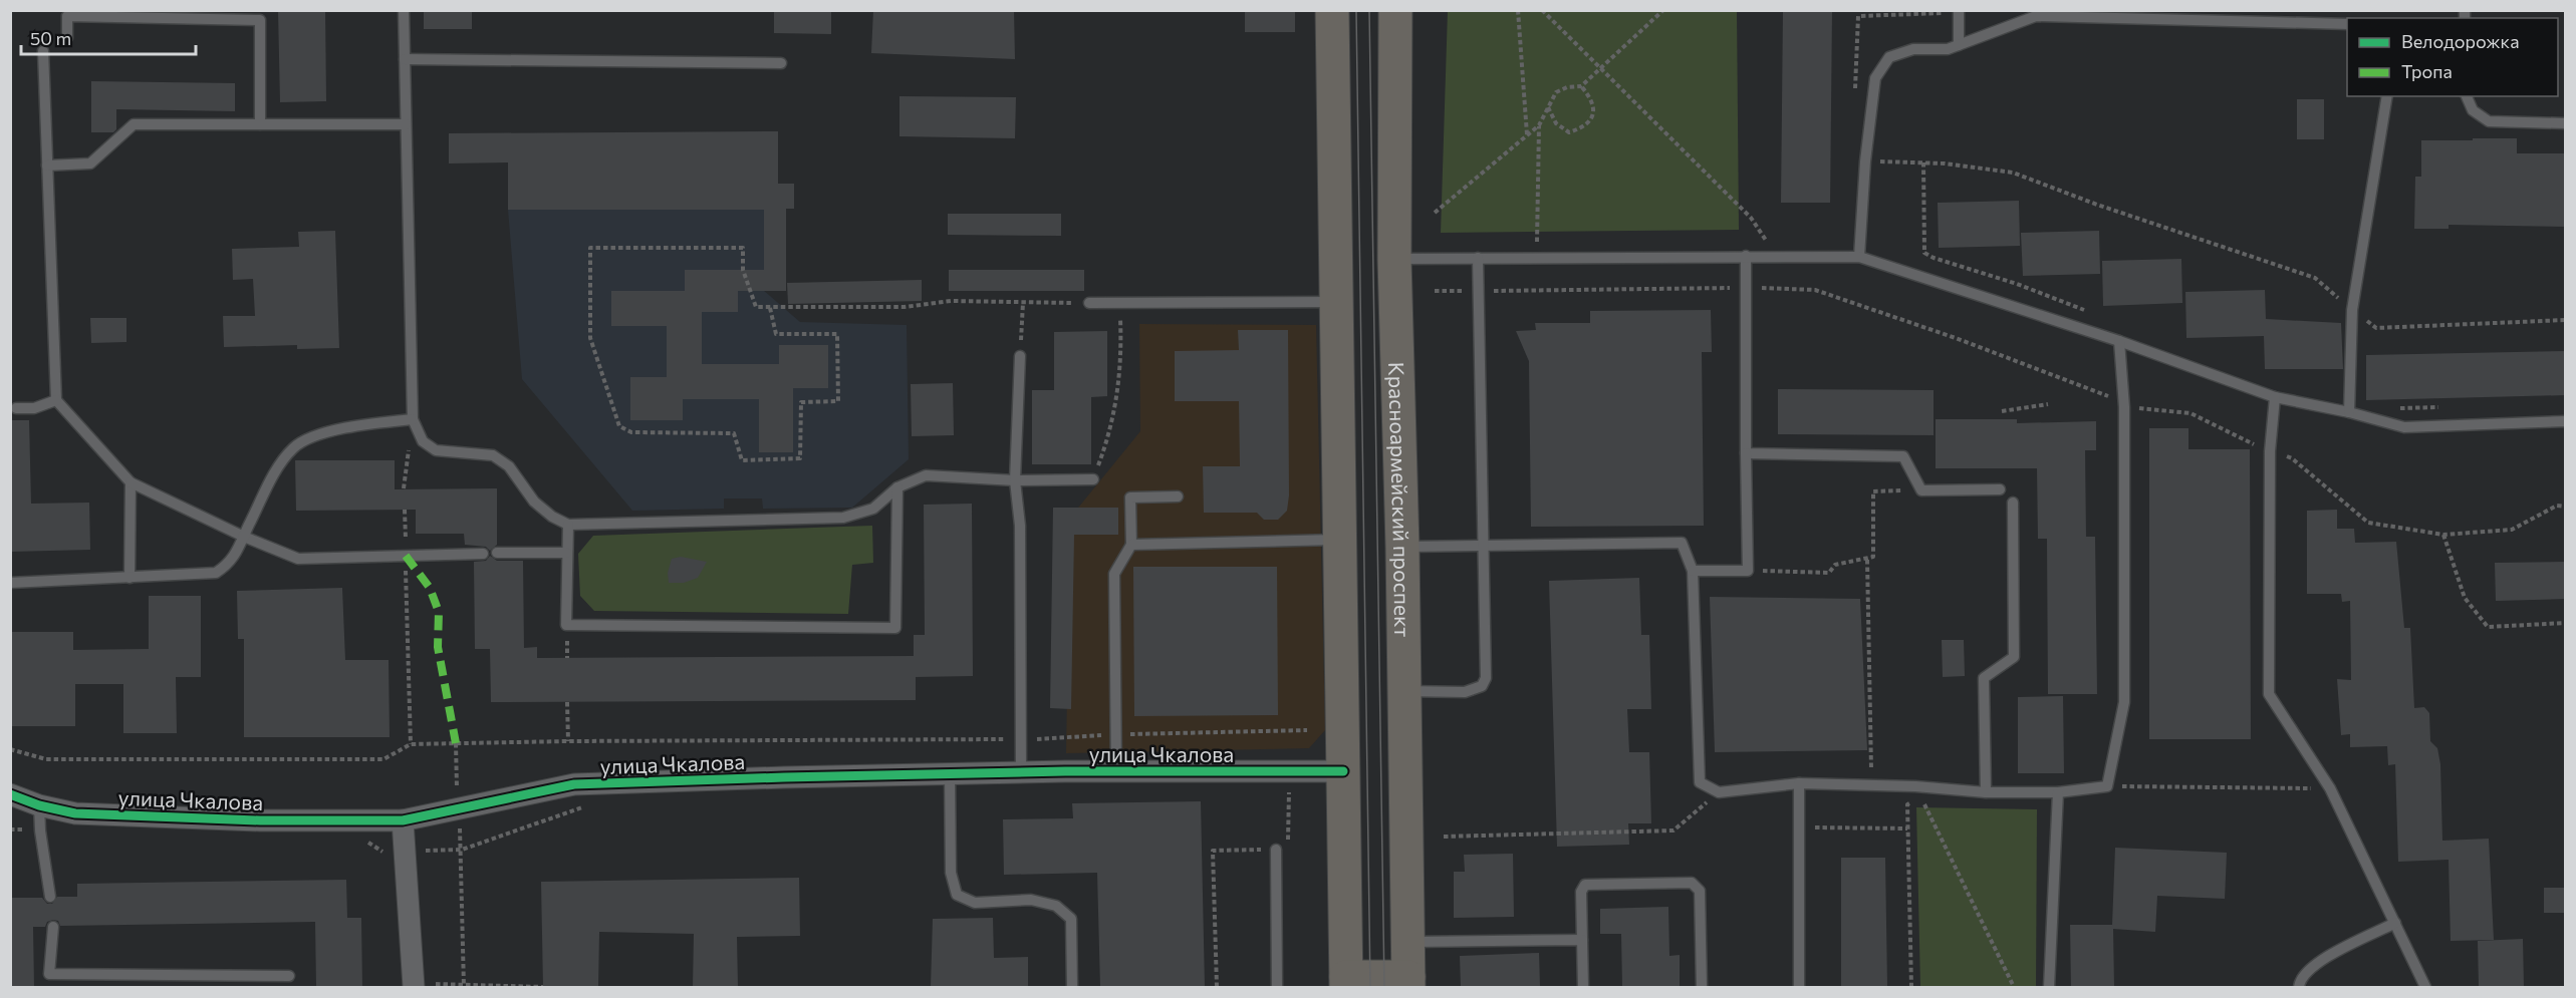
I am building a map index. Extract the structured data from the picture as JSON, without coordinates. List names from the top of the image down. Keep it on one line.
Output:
{"streets":{"main road":["Красноармейский проспект"],"street":["улица Чкалова"]},"legend":["Велодорожка","Тропа"],"scale_bar":"50 m"}
